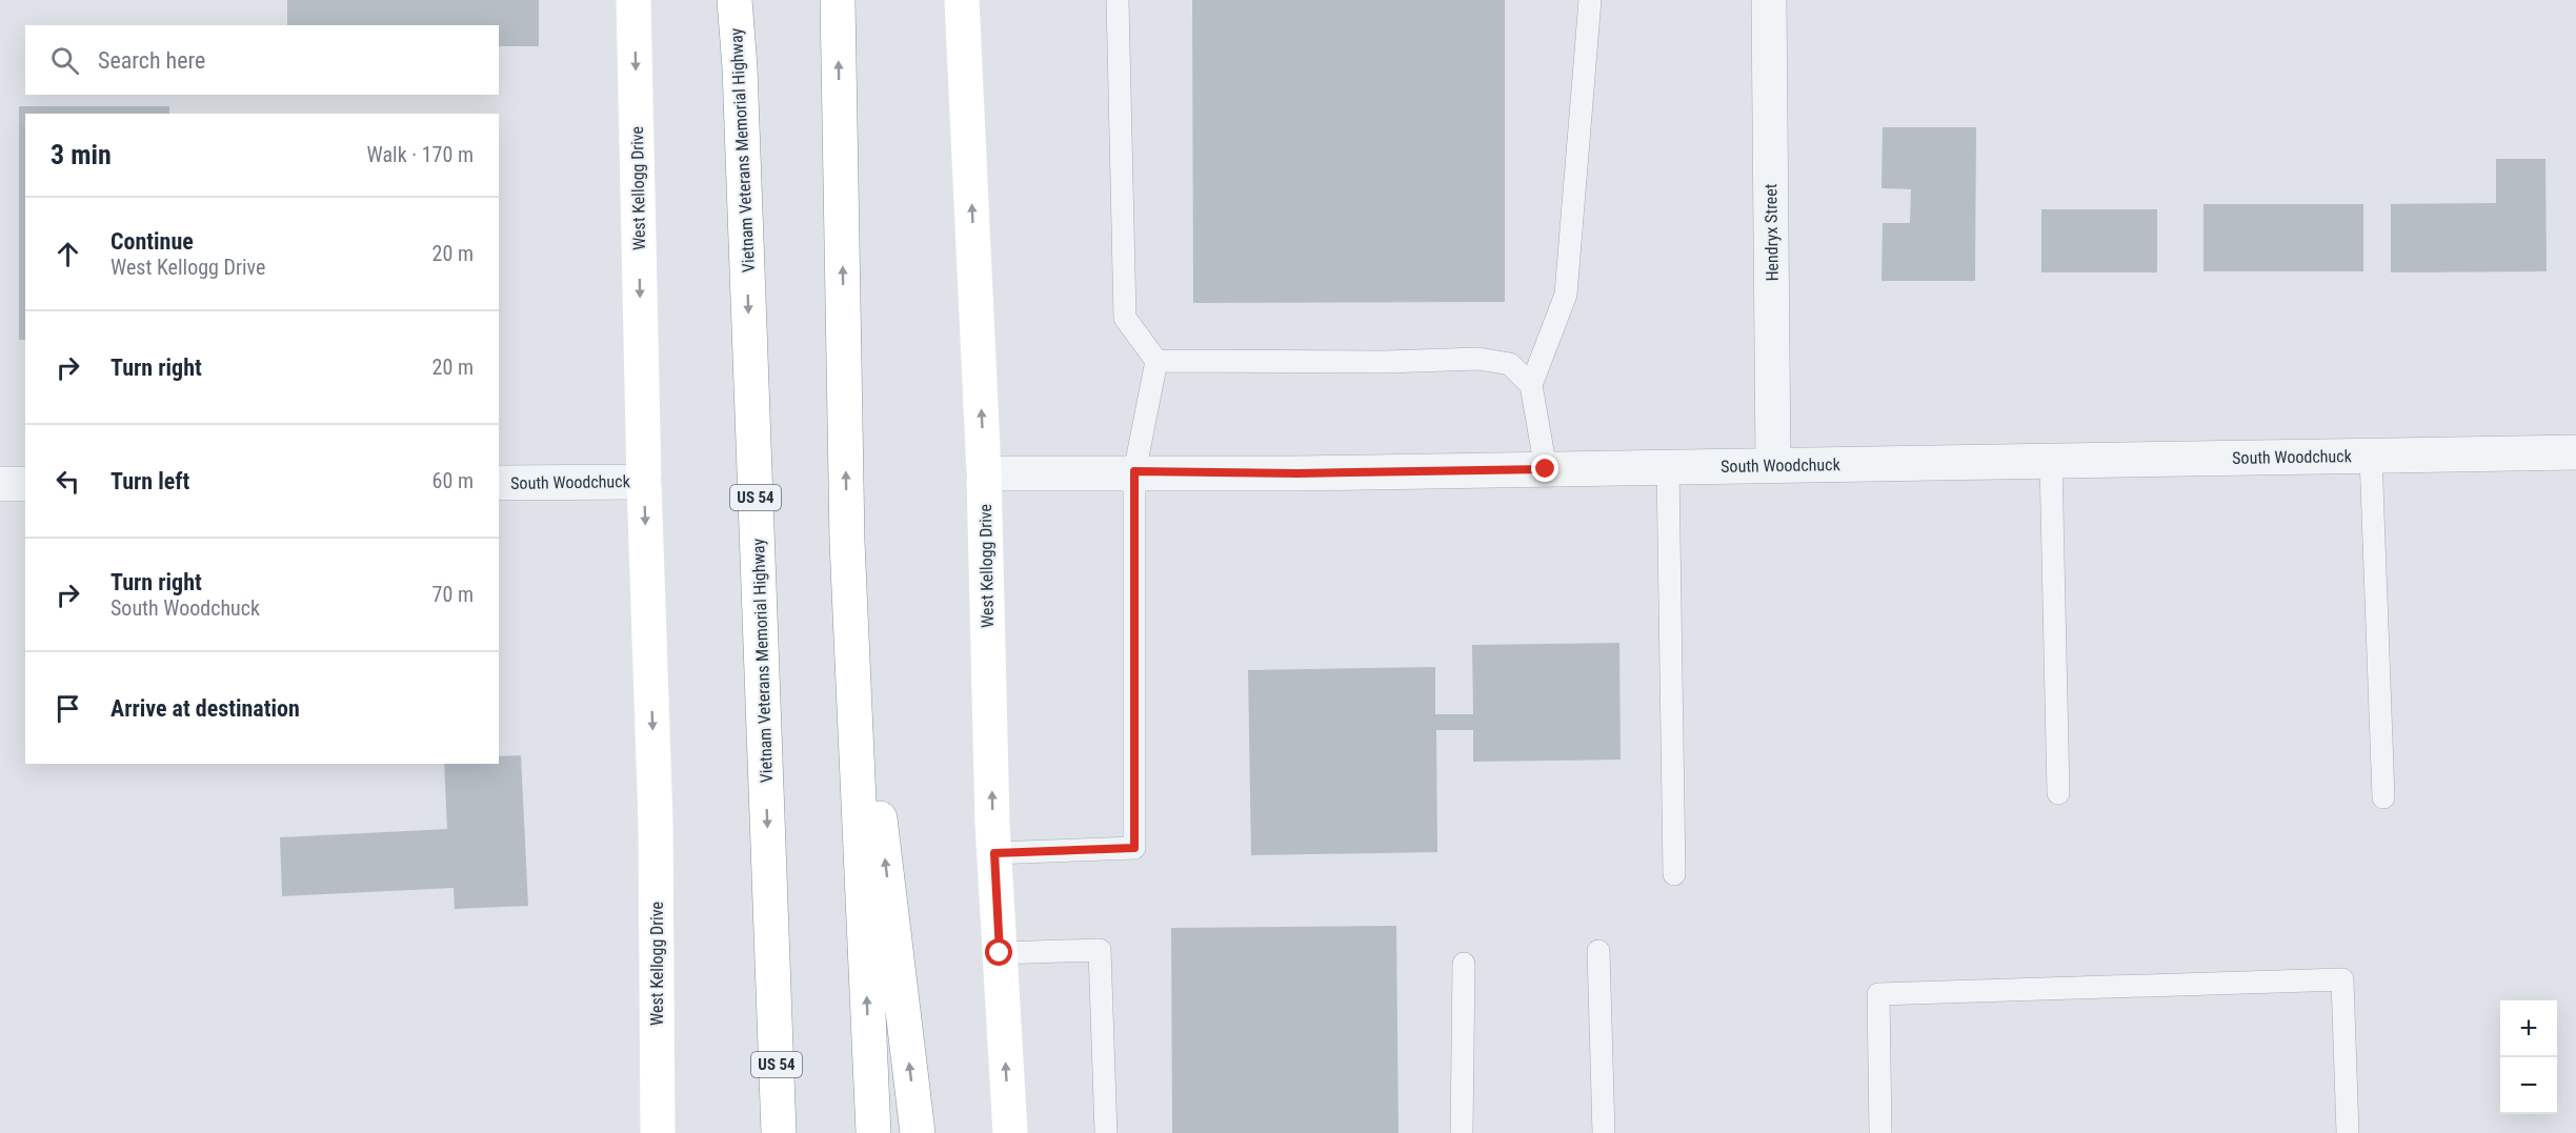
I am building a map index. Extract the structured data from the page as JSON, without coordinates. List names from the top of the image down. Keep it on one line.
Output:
{"streets":{"main road":["Vietnam Veterans Memorial Highway","West Kellogg Drive","US 54"],"street":["Hendryx Street","South Woodchuck"]},"crossings":[["West Kellogg Drive","South Woodchuck"],["Hendryx Street","South Woodchuck"]],"page":{"search":"Search here","heading":["3 min","Walk · 170 m"],"list":[["Continue","West Kellogg Drive","20 m"],["Turn right","20 m"],["Turn left","60 m"],["Turn right","South Woodchuck","70 m"],"Arrive at destination"],"map_buttons":["+","−"]}}
